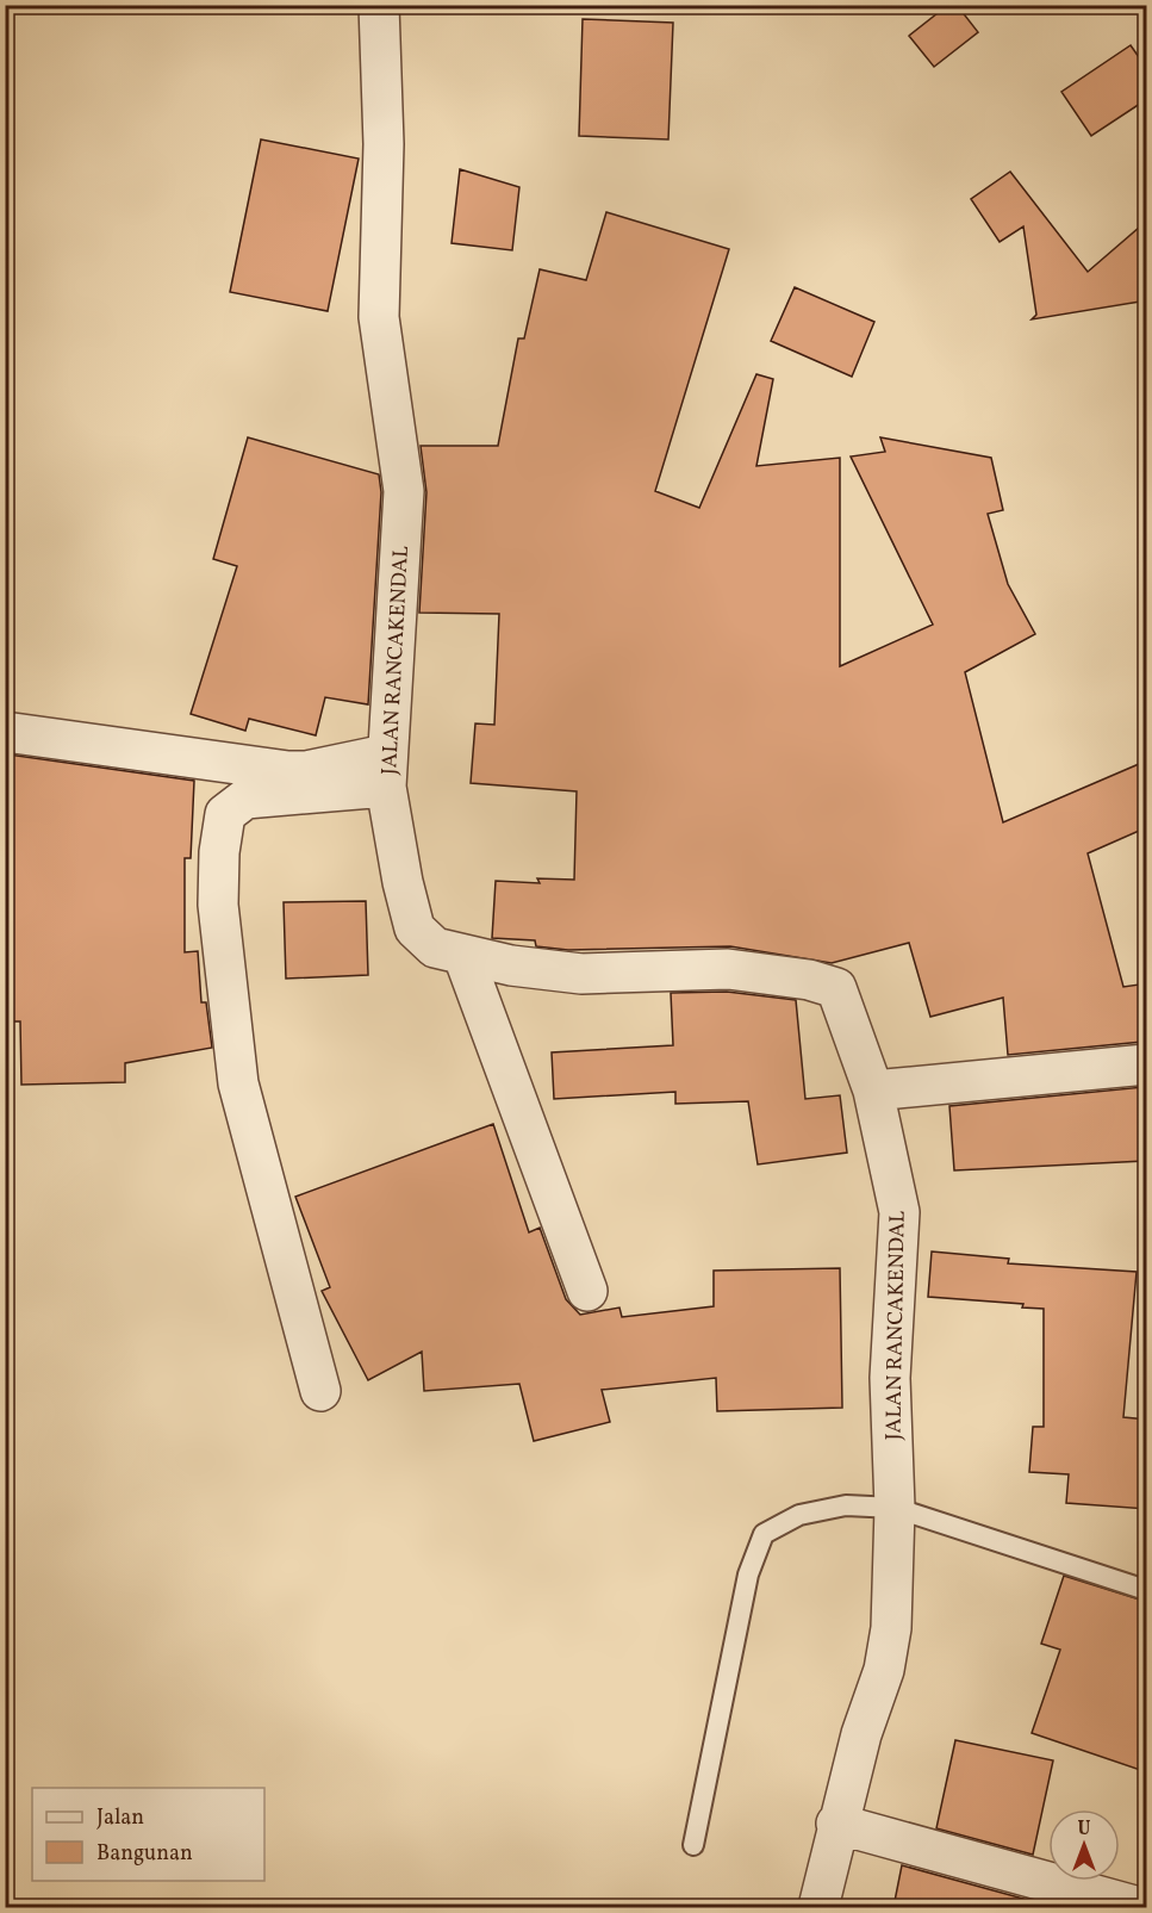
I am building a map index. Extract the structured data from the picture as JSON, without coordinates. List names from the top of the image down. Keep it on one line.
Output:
{"streets":{"street":["JALAN RANCAKENDAL"]},"legend":["Jalan","Bangunan"],"north":"top"}
